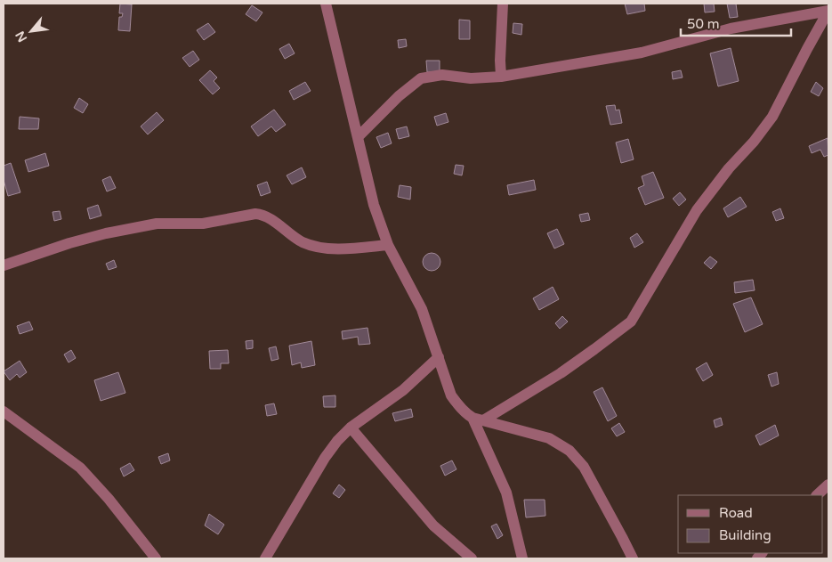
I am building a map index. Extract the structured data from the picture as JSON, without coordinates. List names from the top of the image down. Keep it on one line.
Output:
{"legend":["Road","Building"],"scale_bar":"50 m","north":"bottom left"}
